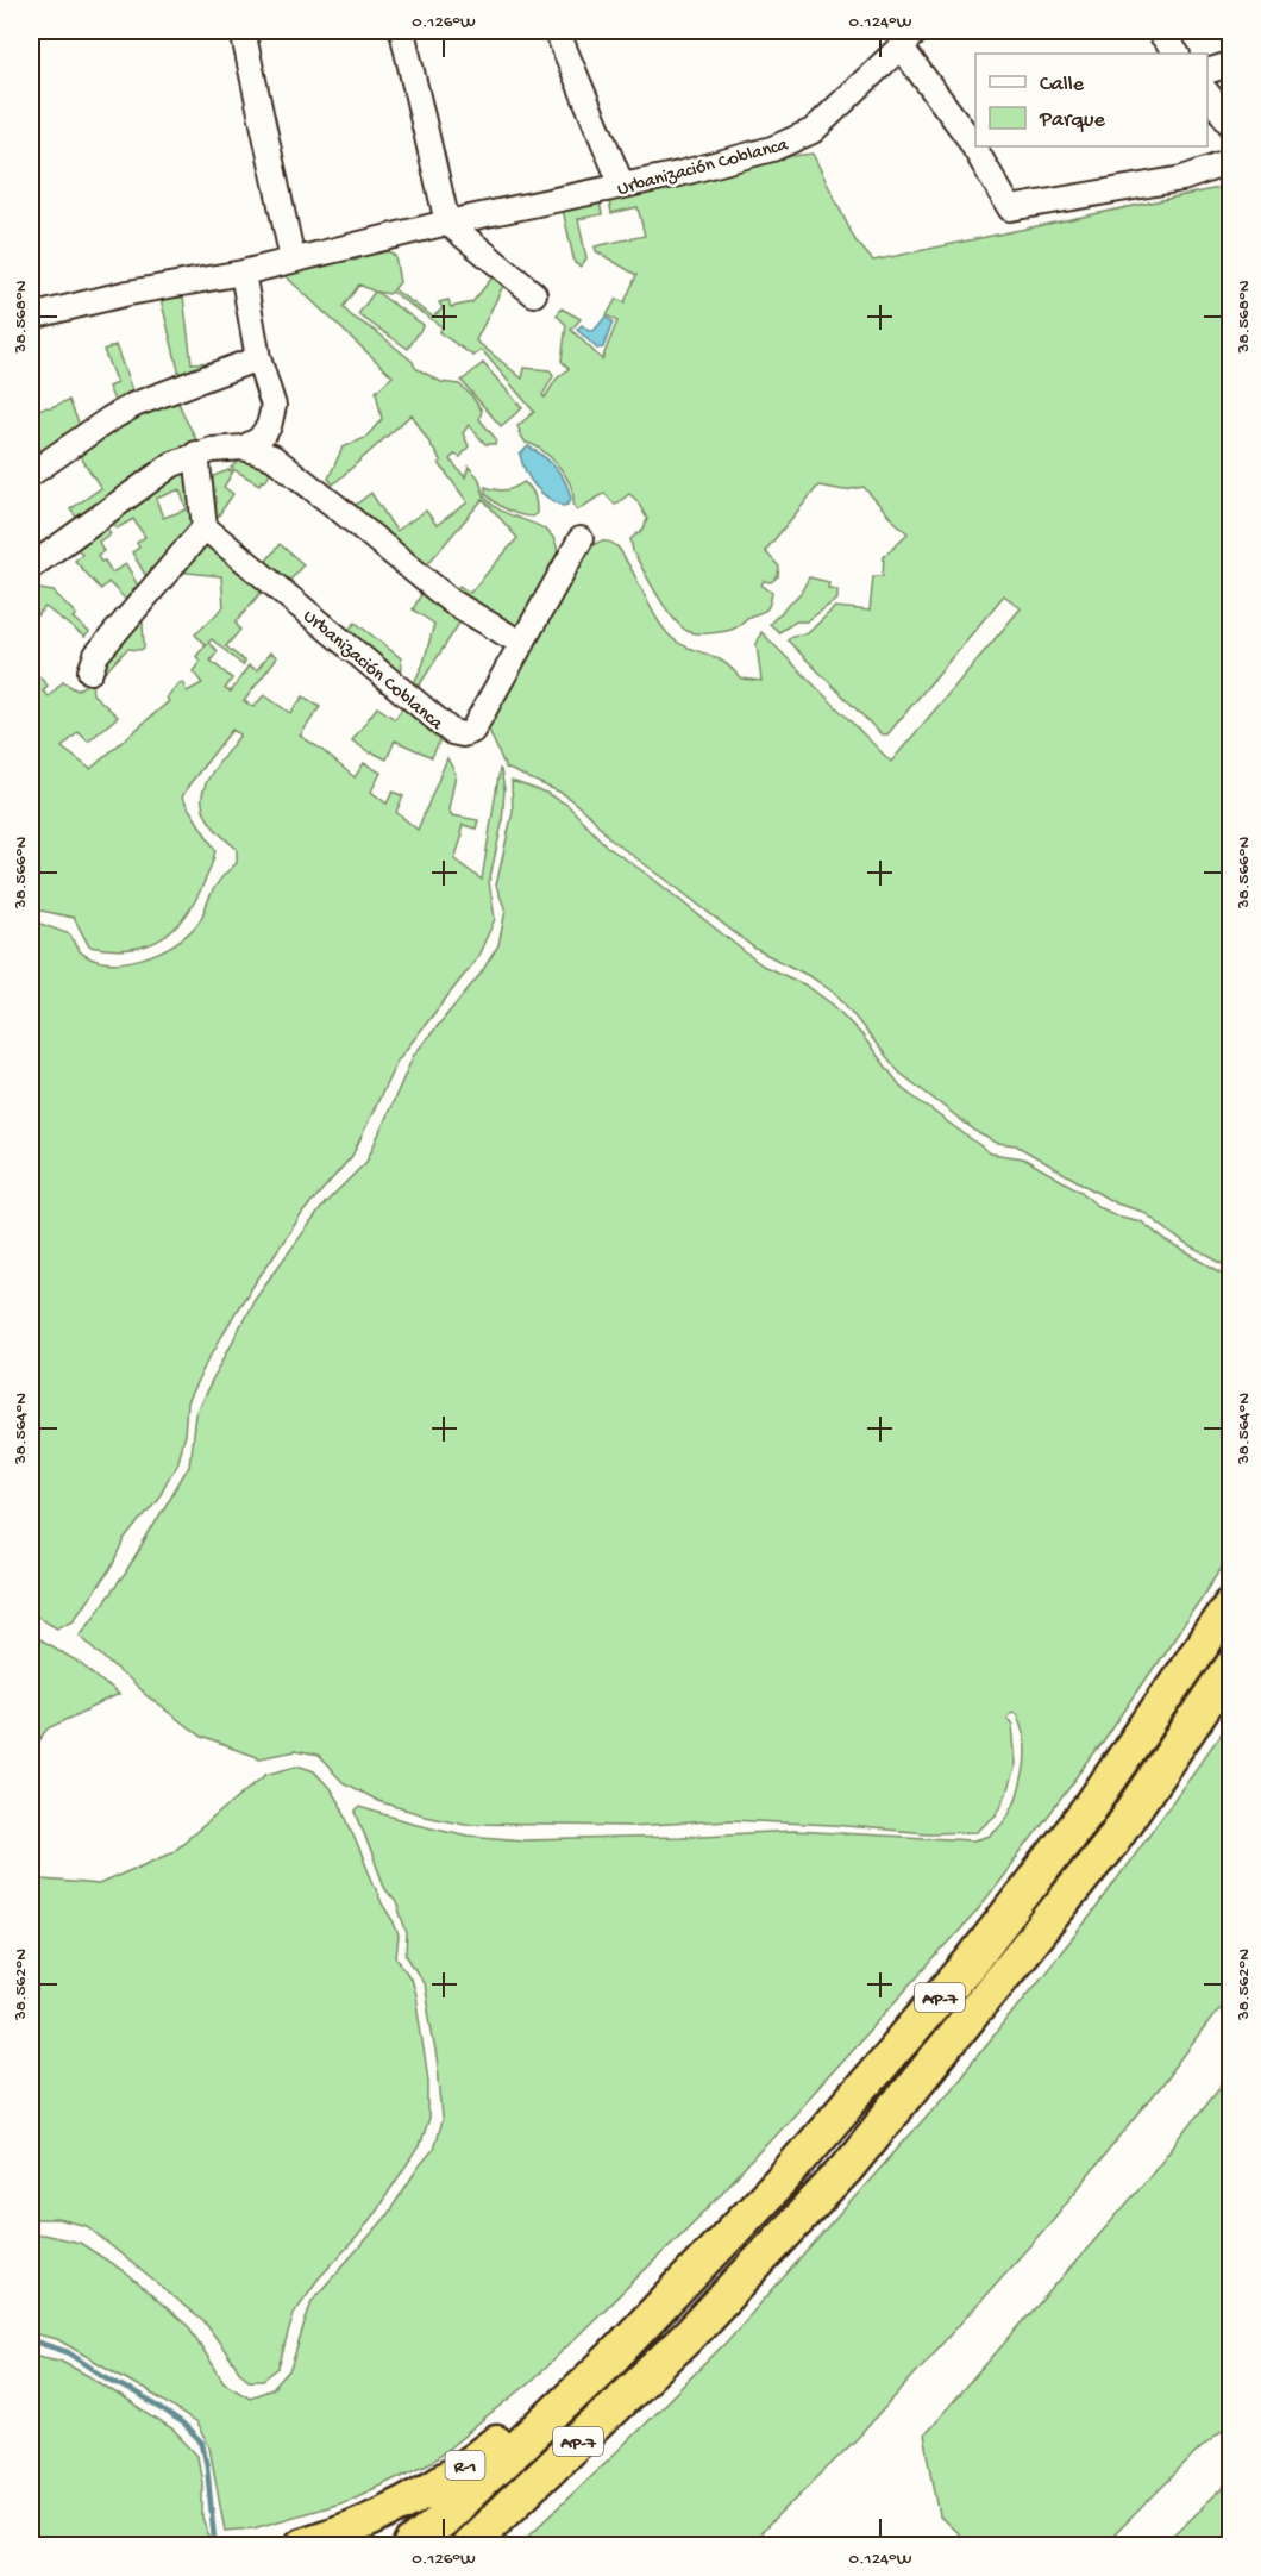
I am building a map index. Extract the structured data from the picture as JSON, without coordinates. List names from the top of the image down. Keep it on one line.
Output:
{"streets":{"highway":["AP-7","R-1"],"street":["Urbanización Coblanca"]},"crossings":[["AP-7","R-1"]],"legend":["Calle","Parque"],"coordinates":["0.126°W","0.124°W","38.568°N","38.566°N","38.564°N","38.562°N"]}
